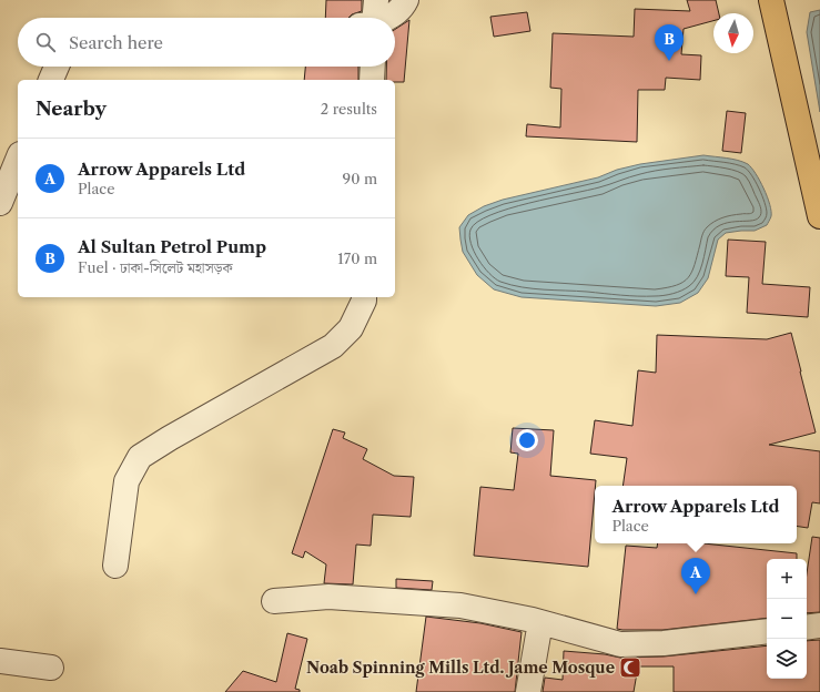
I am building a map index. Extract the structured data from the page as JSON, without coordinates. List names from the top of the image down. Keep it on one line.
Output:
{"places":{"mosque":["Noab Spinning Mills Ltd. Jame Mosque"]},"north":"bottom","page":{"search":"Search here","pins":["B","A"],"heading":["Nearby","2 results"],"list":[{"mark":"A","name":"Arrow Apparels Ltd","note":"Place","value":"90 m"},{"mark":"B","name":"Al Sultan Petrol Pump","note":"Fuel · ঢাকা-সিলেট মহাসড়ক","value":"170 m"}],"popup":["Arrow Apparels Ltd","Place"],"map_buttons":["+","−"]}}
